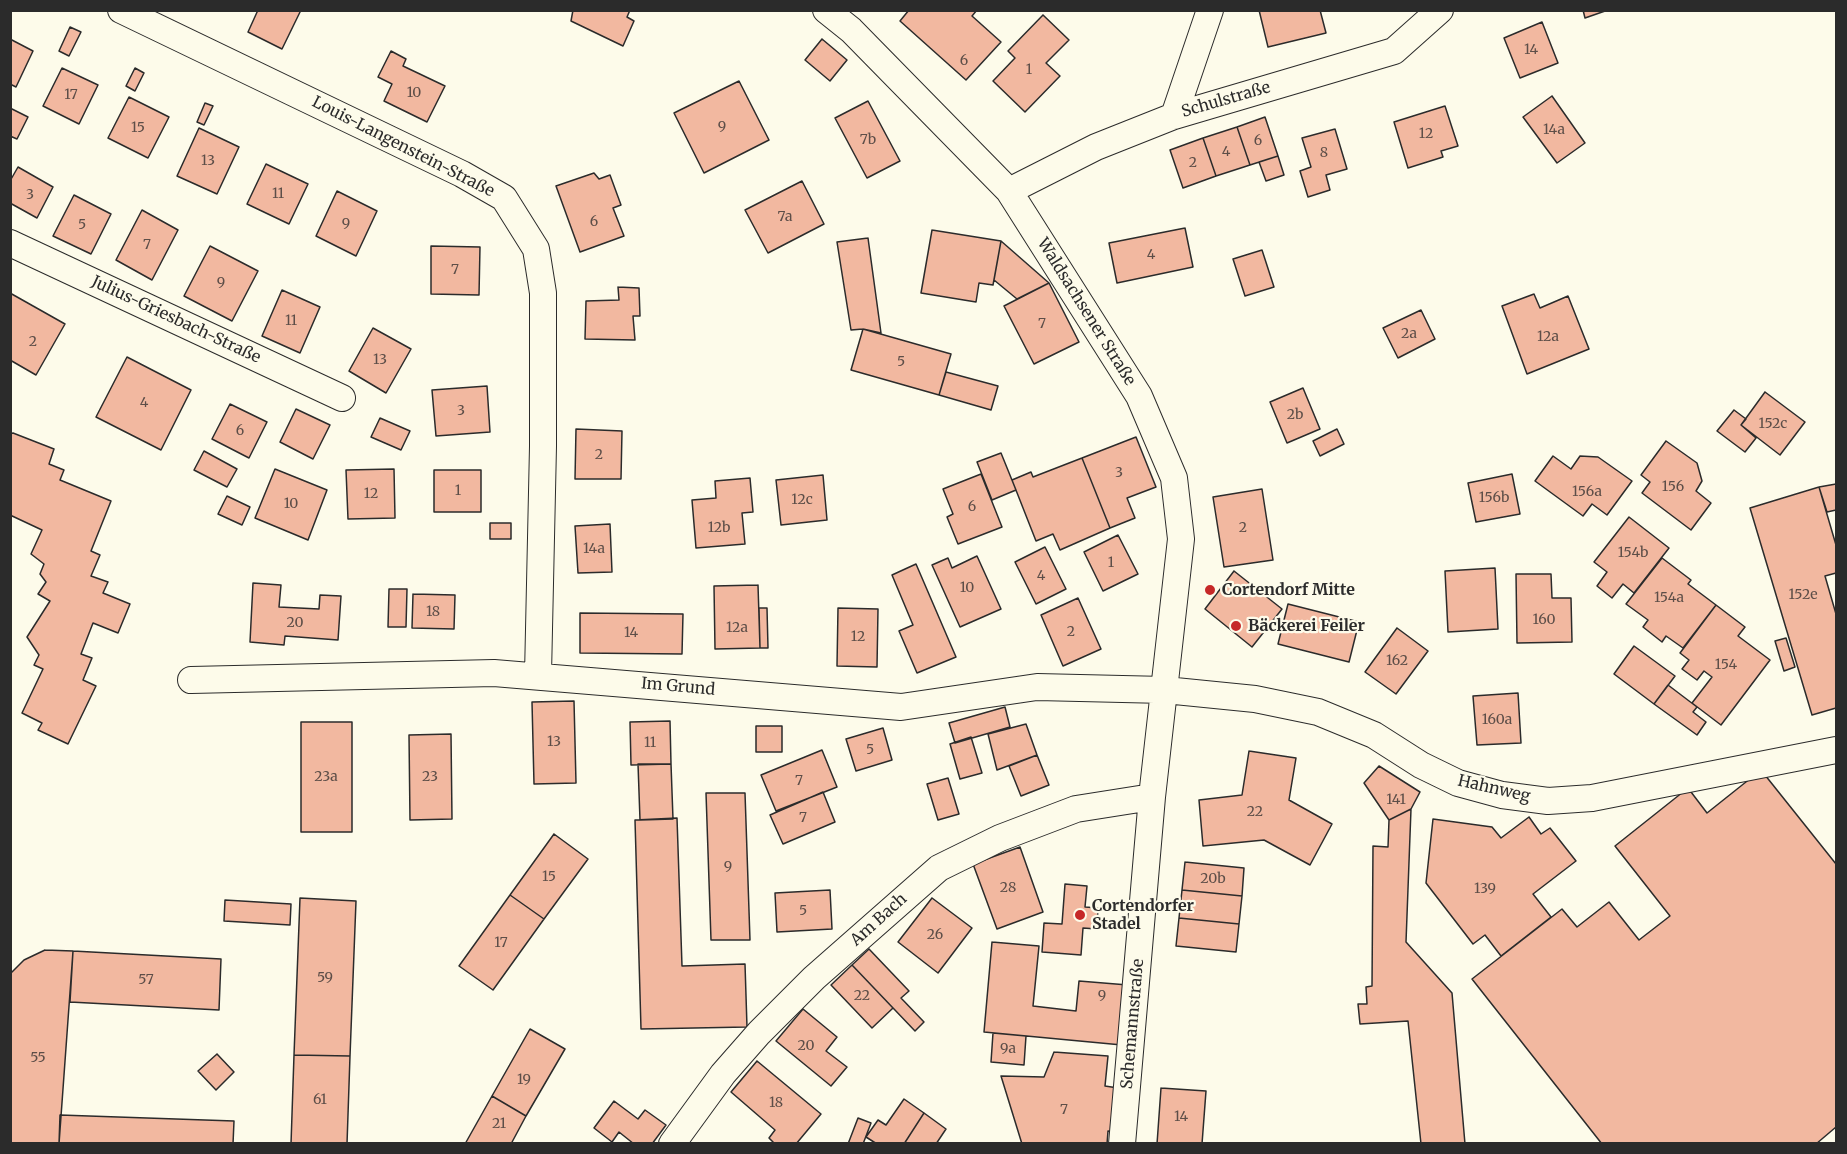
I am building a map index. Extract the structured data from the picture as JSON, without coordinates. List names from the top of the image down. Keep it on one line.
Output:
{"streets":{"street":["Schulstraße","Louis-Langenstein-Straße","Waldsachsener Straße","Julius-Griesbach-Straße","Im Grund","Hahnweg","Am Bach","Schemannstraße"]},"crossings":[["Schulstraße","Waldsachsener Straße"],["Louis-Langenstein-Straße","Im Grund"],["Waldsachsener Straße","Im Grund"],["Waldsachsener Straße","Hahnweg"],["Waldsachsener Straße","Schemannstraße"],["Im Grund","Hahnweg"],["Im Grund","Schemannstraße"],["Hahnweg","Schemannstraße"],["Am Bach","Schemannstraße"]],"places":["Cortendorf Mitte","Bäckerei Feiler","Cortendorfer Stadel"],"house_numbers":["14","6","1","10","17","9","15","14a","12","7b","6","4","8","13","2","11","3","7a","6","9","5","7","4","7","9","11","7","2a","12a","2","13","5","4","3","2b","152c","6","2","3","156","1","156a","12","156b","12c","10","6","12b","2","14a","154b","1","4","10","152e","154a","18","160","20","12a","2","14","12","162","154","160a","13","11","5","23a","23","7","141","22","7","9","15","20b","28","139","5","26","17","59","57","22","9","20","9a","55","19","61","18","7","14","21"]}
